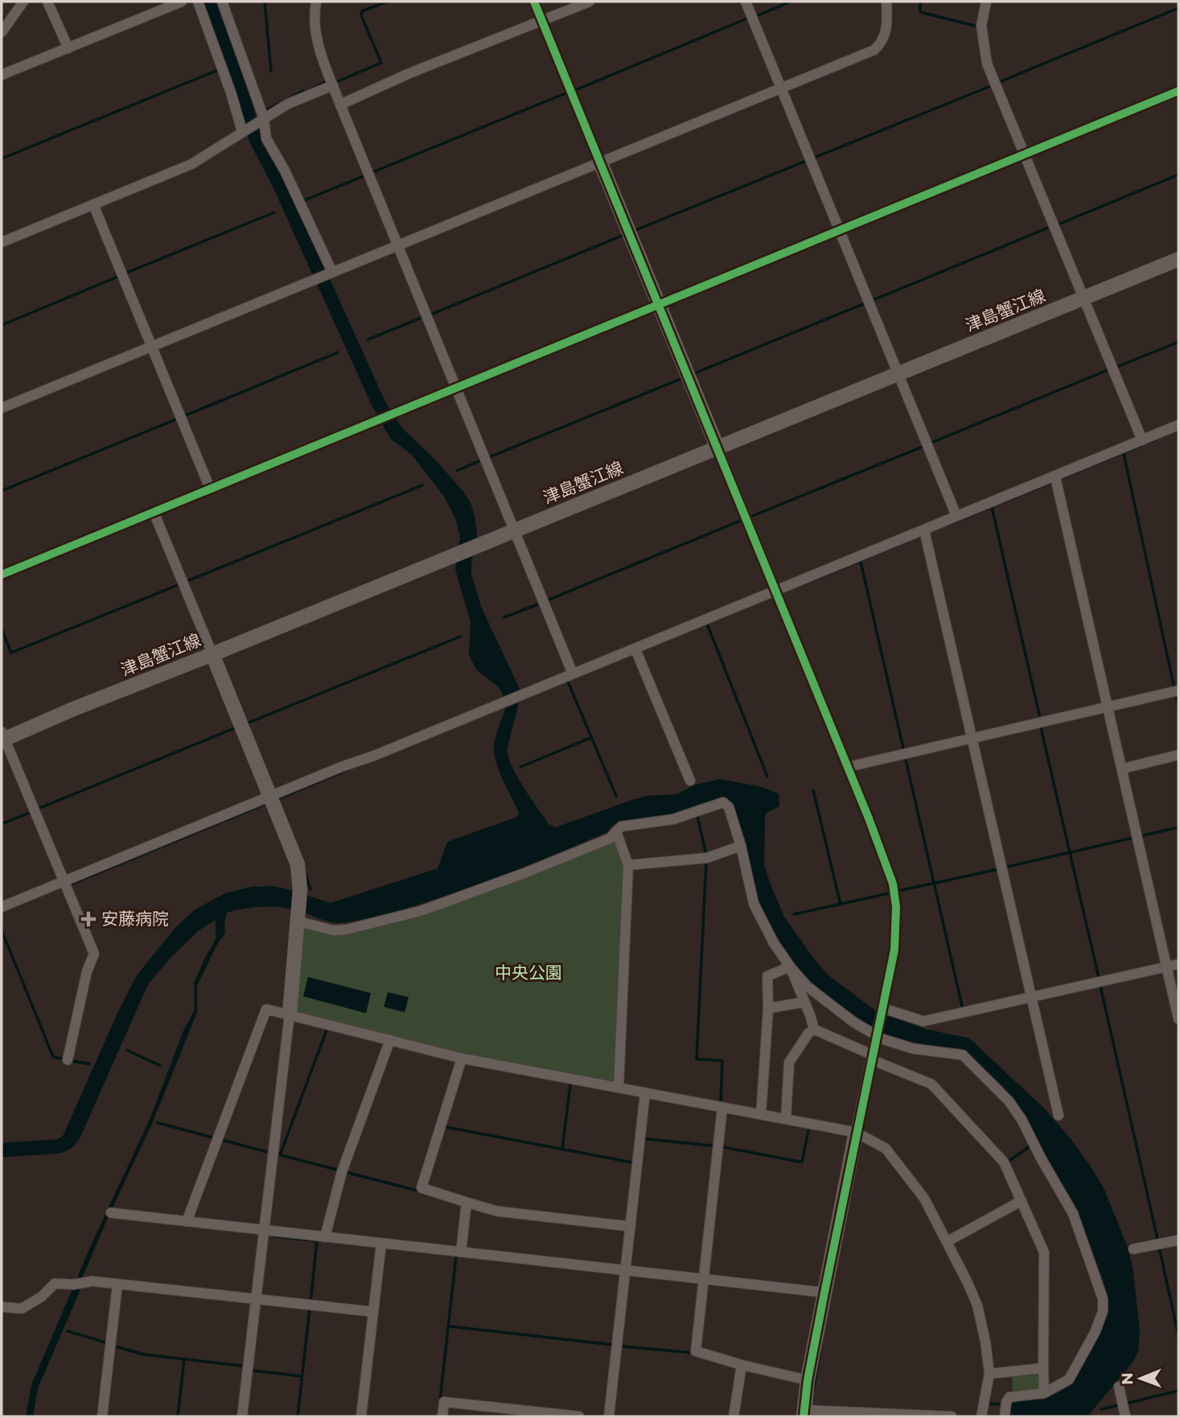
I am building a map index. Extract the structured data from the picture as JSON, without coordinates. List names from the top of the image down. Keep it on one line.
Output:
{"streets":{"main road":["津島蟹江線"]},"parks":["中央公園"],"places":{"health":["安藤病院"]},"north":"left"}
